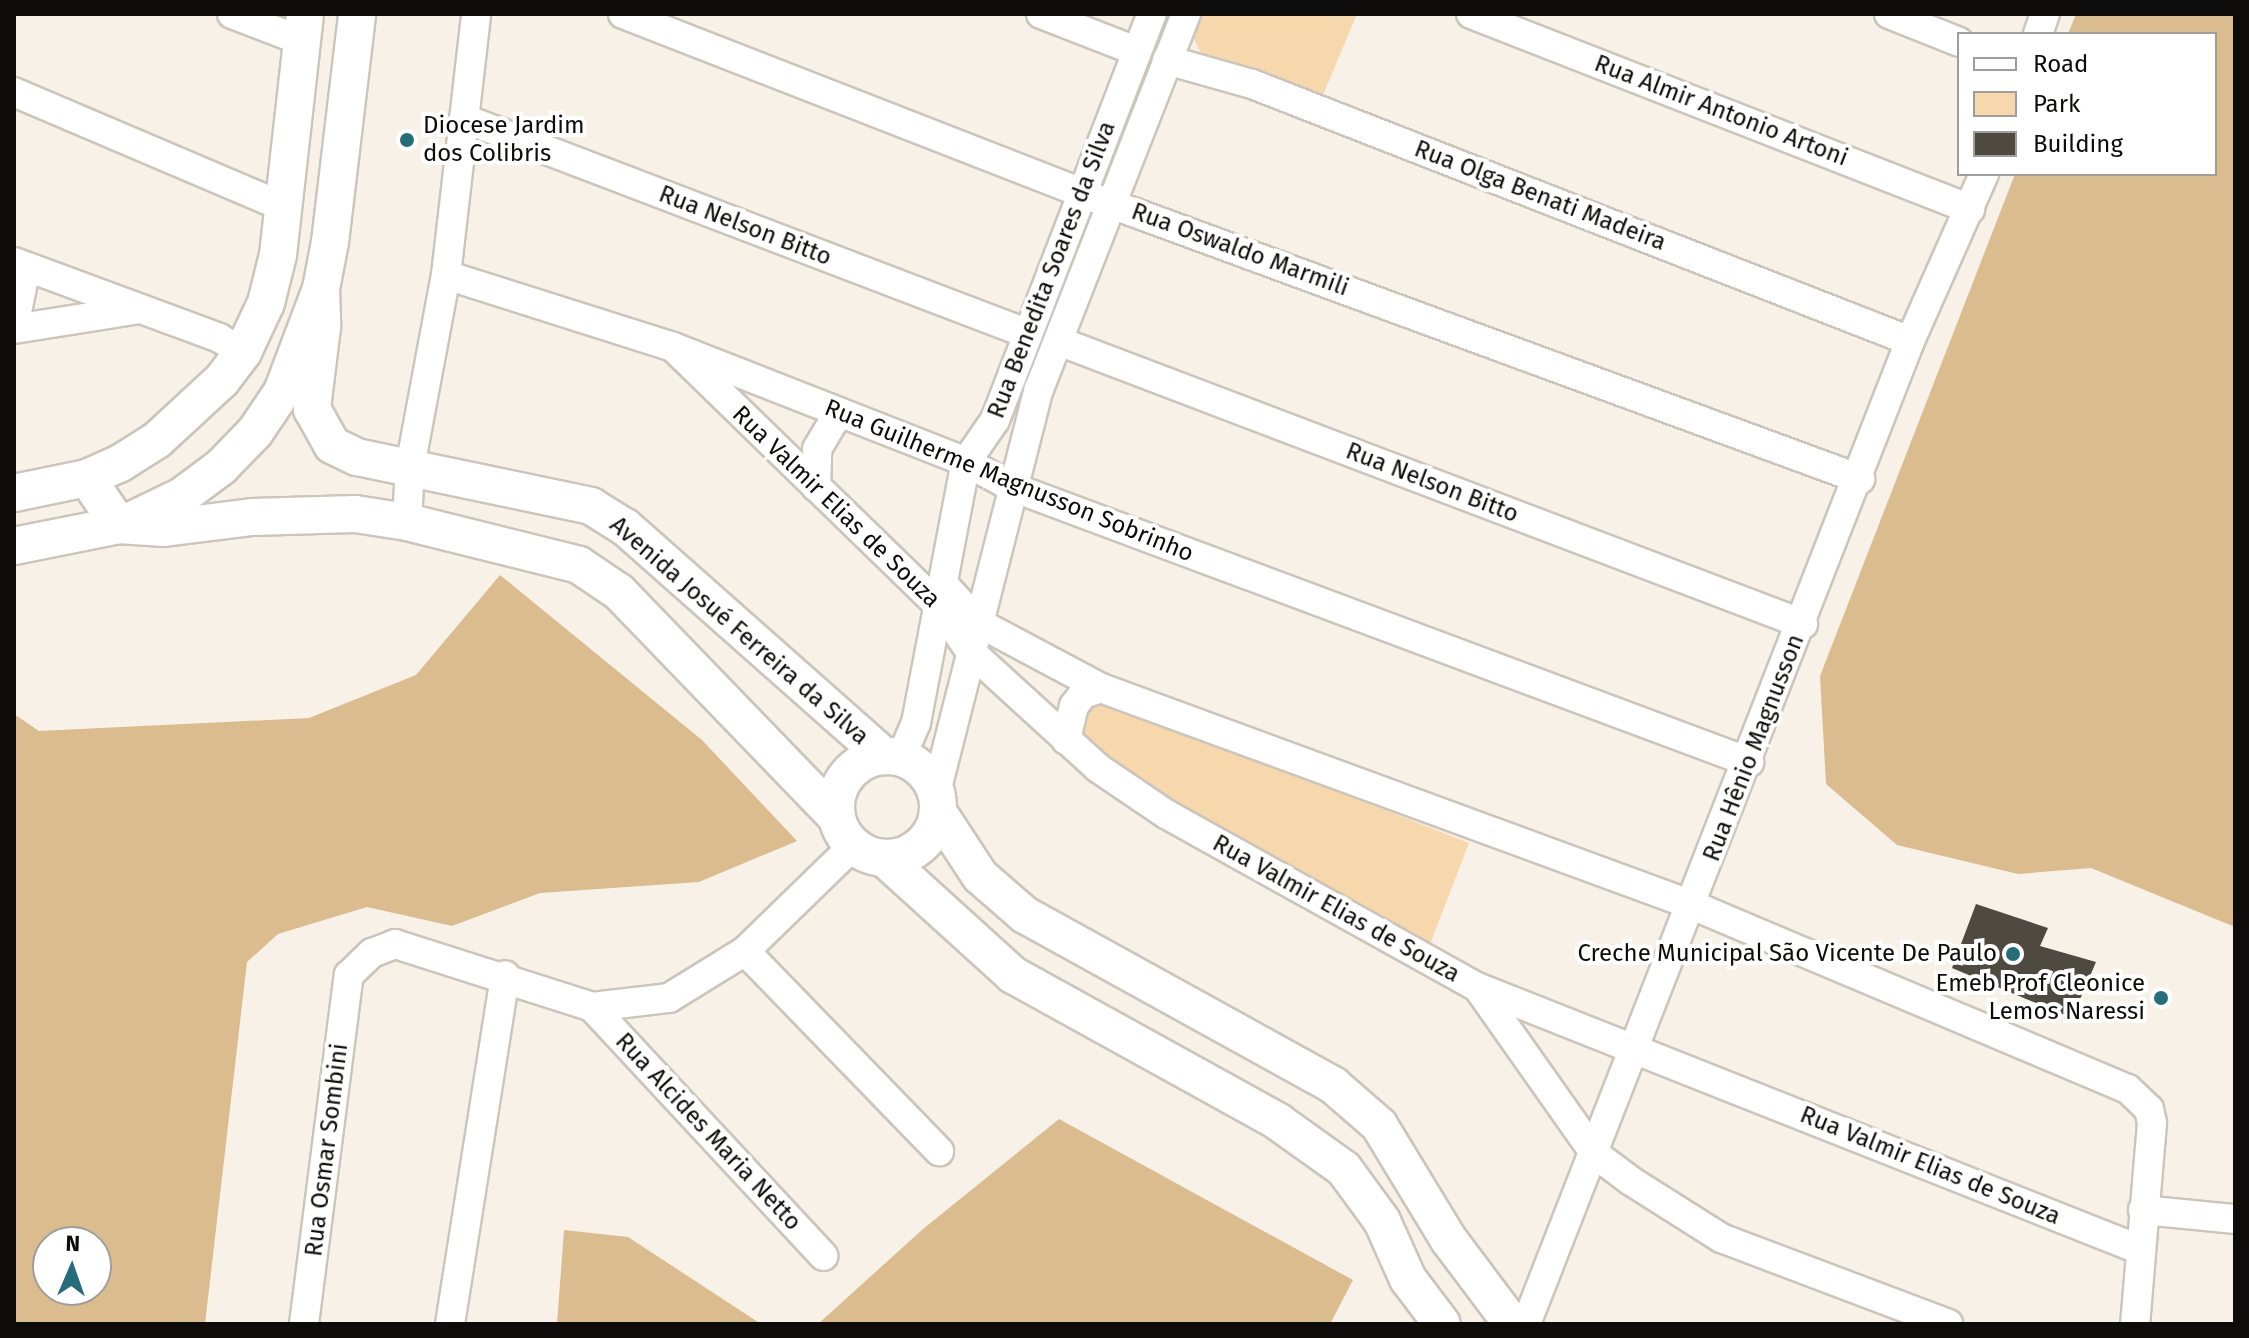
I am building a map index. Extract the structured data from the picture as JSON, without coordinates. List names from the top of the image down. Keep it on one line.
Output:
{"streets":{"main road":["Avenida Josué Ferreira da Silva"],"street":["Rua Almir Antonio Artoni","Rua Olga Benati Madeira","Rua Nelson Bitto","Rua Oswaldo Marmili","Rua Benedita Soares da Silva","Rua Guilherme Magnusson Sobrinho","Rua Valmir Elias de Souza","Rua Hênio Magnusson","Rua Alcides Maria Netto","Rua Osmar Sombini"]},"crossings":[["Rua Almir Antonio Artoni","Rua Hênio Magnusson"],["Rua Olga Benati Madeira","Rua Benedita Soares da Silva"],["Rua Olga Benati Madeira","Rua Hênio Magnusson"],["Rua Nelson Bitto","Rua Benedita Soares da Silva"],["Rua Nelson Bitto","Rua Hênio Magnusson"],["Rua Oswaldo Marmili","Rua Benedita Soares da Silva"],["Rua Oswaldo Marmili","Rua Hênio Magnusson"],["Rua Benedita Soares da Silva","Rua Guilherme Magnusson Sobrinho"],["Rua Benedita Soares da Silva","Rua Valmir Elias de Souza"],["Rua Benedita Soares da Silva","Avenida Josué Ferreira da Silva"],["Rua Guilherme Magnusson Sobrinho","Rua Valmir Elias de Souza"],["Rua Guilherme Magnusson Sobrinho","Rua Hênio Magnusson"],["Rua Valmir Elias de Souza","Rua Hênio Magnusson"]],"places":["Diocese Jardim dos Colibris","Creche Municipal São Vicente De Paulo","Emeb Prof Cleonice Lemos Naressi"],"legend":["Road","Park","Building"],"north":"top"}
